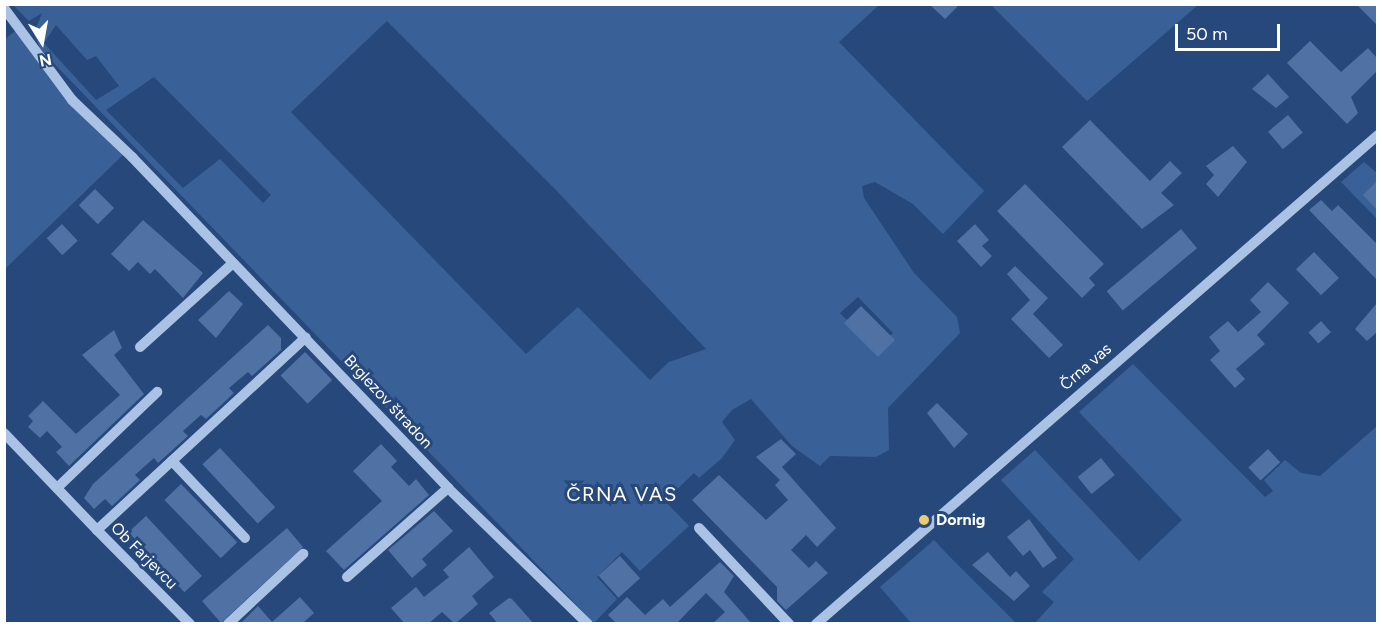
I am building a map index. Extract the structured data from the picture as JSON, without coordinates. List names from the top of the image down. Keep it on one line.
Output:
{"streets":{"street":["Črna vas","Brglezov štradon","Ob Farjevcu"]},"crossings":[["Brglezov štradon","Ob Farjevcu"]],"districts":["ČRNA VAS"],"places":["Dornig"],"scale_bar":"50 m","north":"bottom"}
